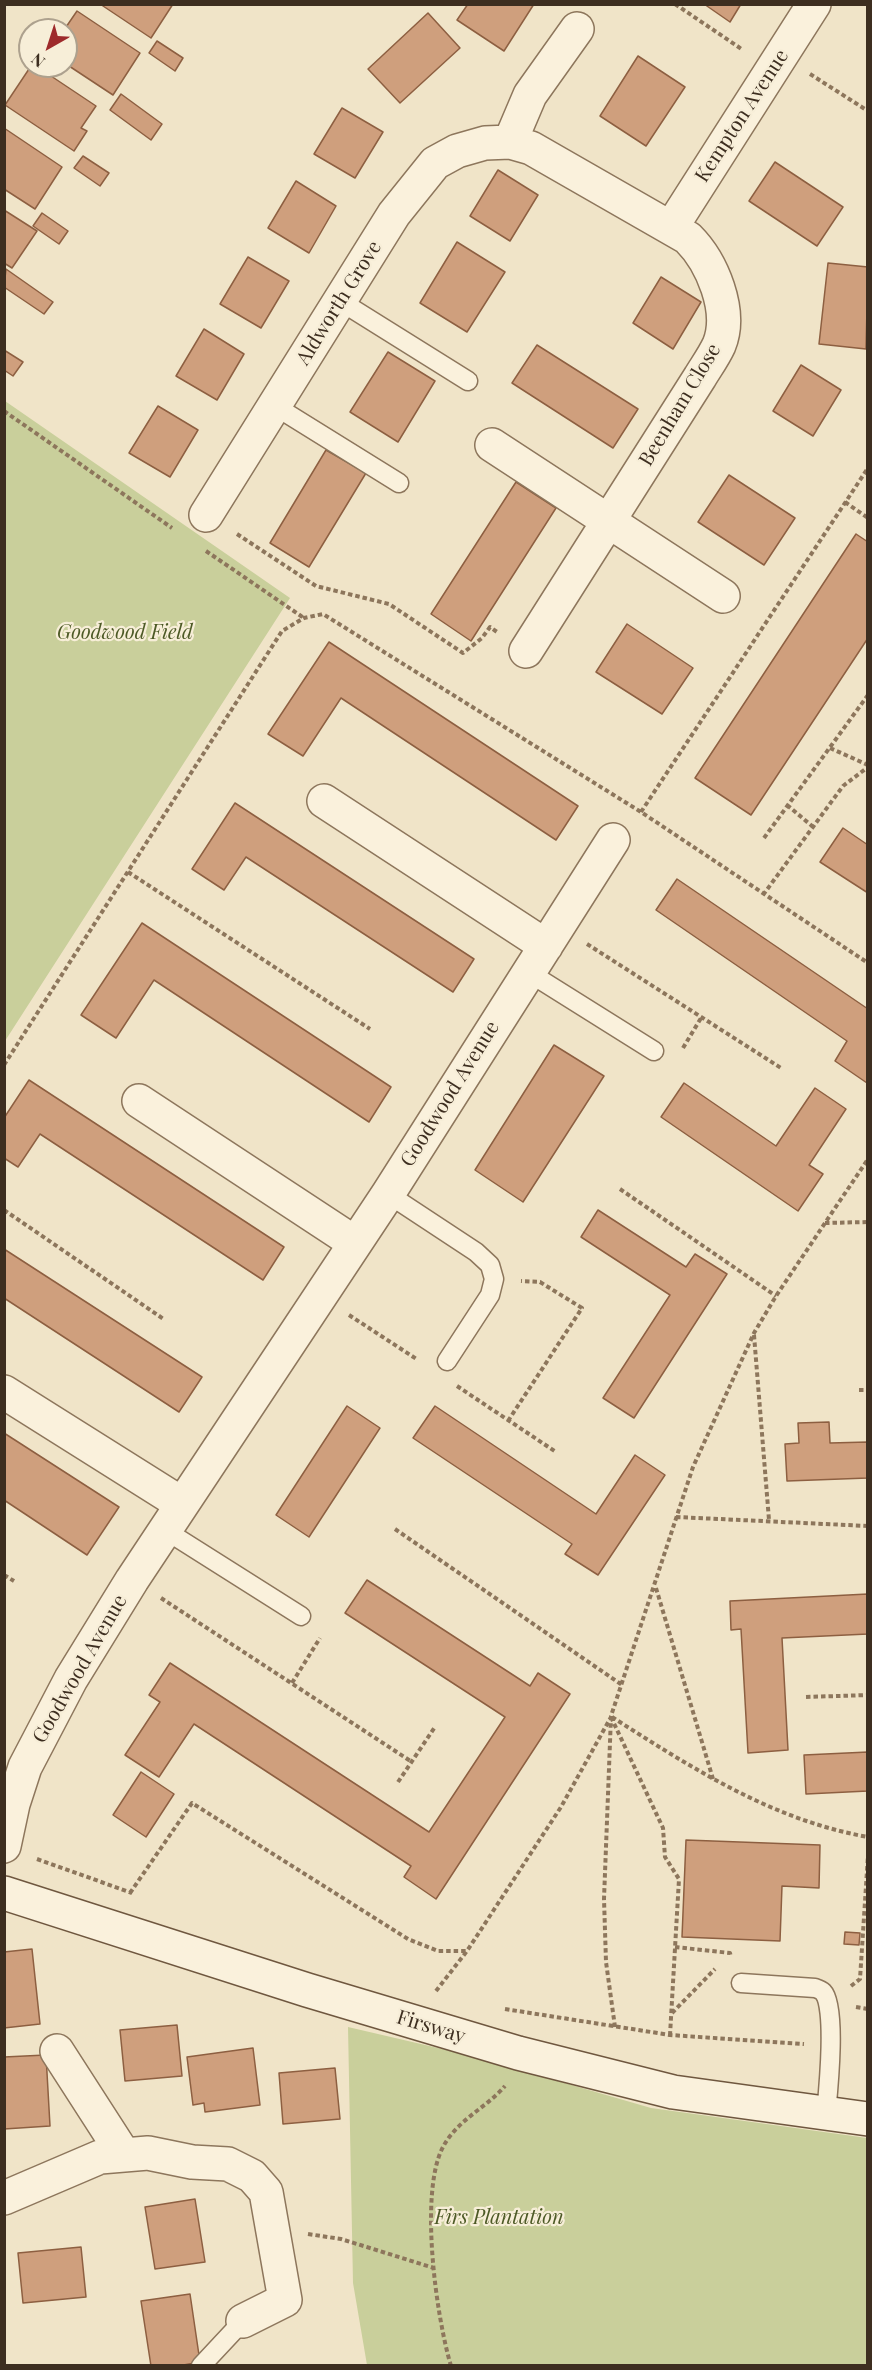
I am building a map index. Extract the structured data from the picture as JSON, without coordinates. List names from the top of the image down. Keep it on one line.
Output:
{"streets":{"street":["Kempton Avenue","Aldworth Grove","Beenham Close","Goodwood Avenue","Firsway"]},"crossings":[["Kempton Avenue","Aldworth Grove"],["Kempton Avenue","Beenham Close"],["Aldworth Grove","Beenham Close"]],"parks":["Goodwood Field","Firs Plantation"],"north":"bottom left"}
